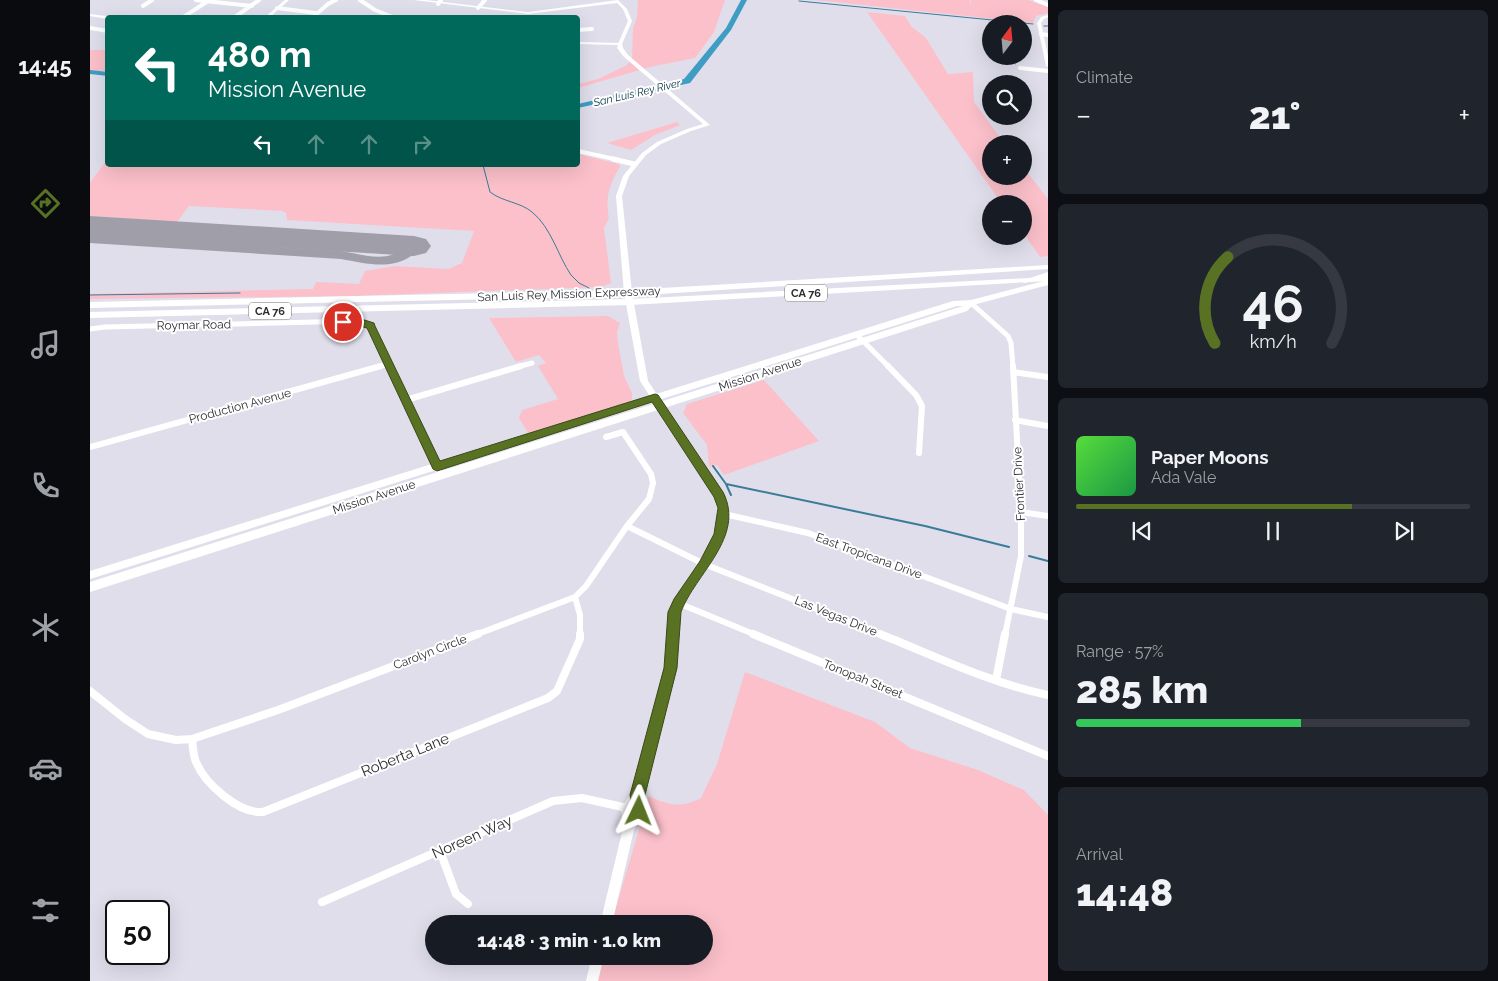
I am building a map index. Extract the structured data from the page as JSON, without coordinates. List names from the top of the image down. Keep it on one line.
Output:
{"streets":{"main road":["CA 76","San Luis Rey Mission Expressway","Mission Avenue"],"street":["Roymar Road","Production Avenue","Frontier Drive","East Tropicana Drive","Las Vegas Drive","Carolyn Circle","Tonopah Street","Roberta Lane","Noreen Way"]},"crossings":[["San Luis Rey Mission Expressway","Mission Avenue"],["Roymar Road","Mission Avenue"],["Roymar Road","Production Avenue"],["Mission Avenue","Frontier Drive"],["Frontier Drive","East Tropicana Drive"],["Frontier Drive","Las Vegas Drive"],["Las Vegas Drive","Carolyn Circle"],["Carolyn Circle","Roberta Lane"]],"water":["San Luis Rey River"],"north":"top","page":{"tabs":"14:45","tile":["Climate",["Range · 57%","285 km"],["Arrival","14:48"]],"map_buttons":["+","−"],"turn":["480 m","Mission Avenue"],"heat":["−","21°","+"],"song":["Paper Moons","Ada Vale"],"limit":"50","trip":"14:48 · 3 min · 1.0 km","gauge":["46","km/h"]}}
